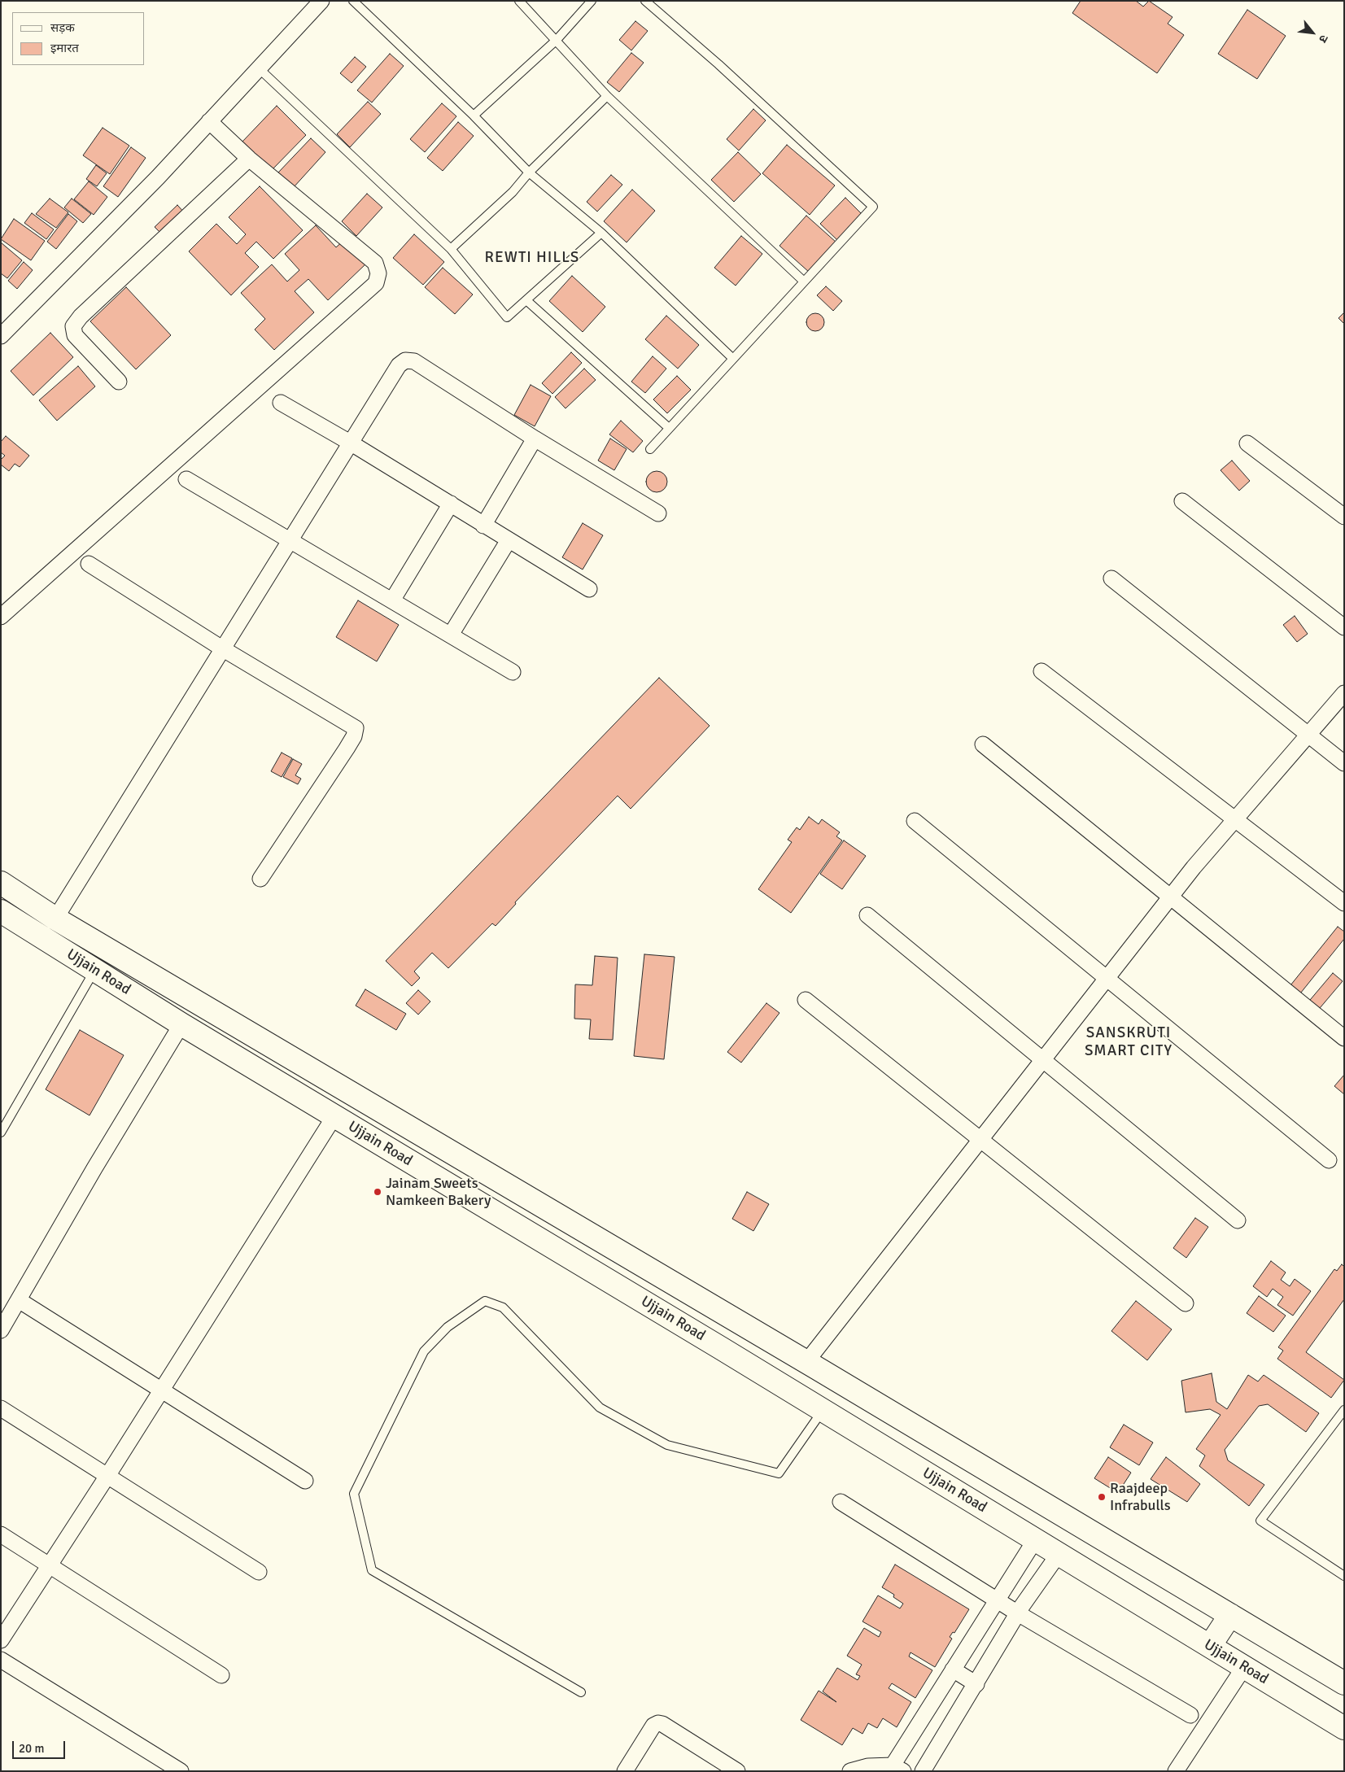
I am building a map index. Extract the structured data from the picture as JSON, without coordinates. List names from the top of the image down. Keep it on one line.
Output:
{"streets":{"main road":["Ujjain Road"]},"districts":["REWTI HILLS","SANSKRUTI SMART CITY"],"places":["Jainam Sweets Namkeen Bakery","Raajdeep Infrabulls"],"legend":["सड़क","इमारत"],"scale_bar":"20 m","north":"bottom right"}
